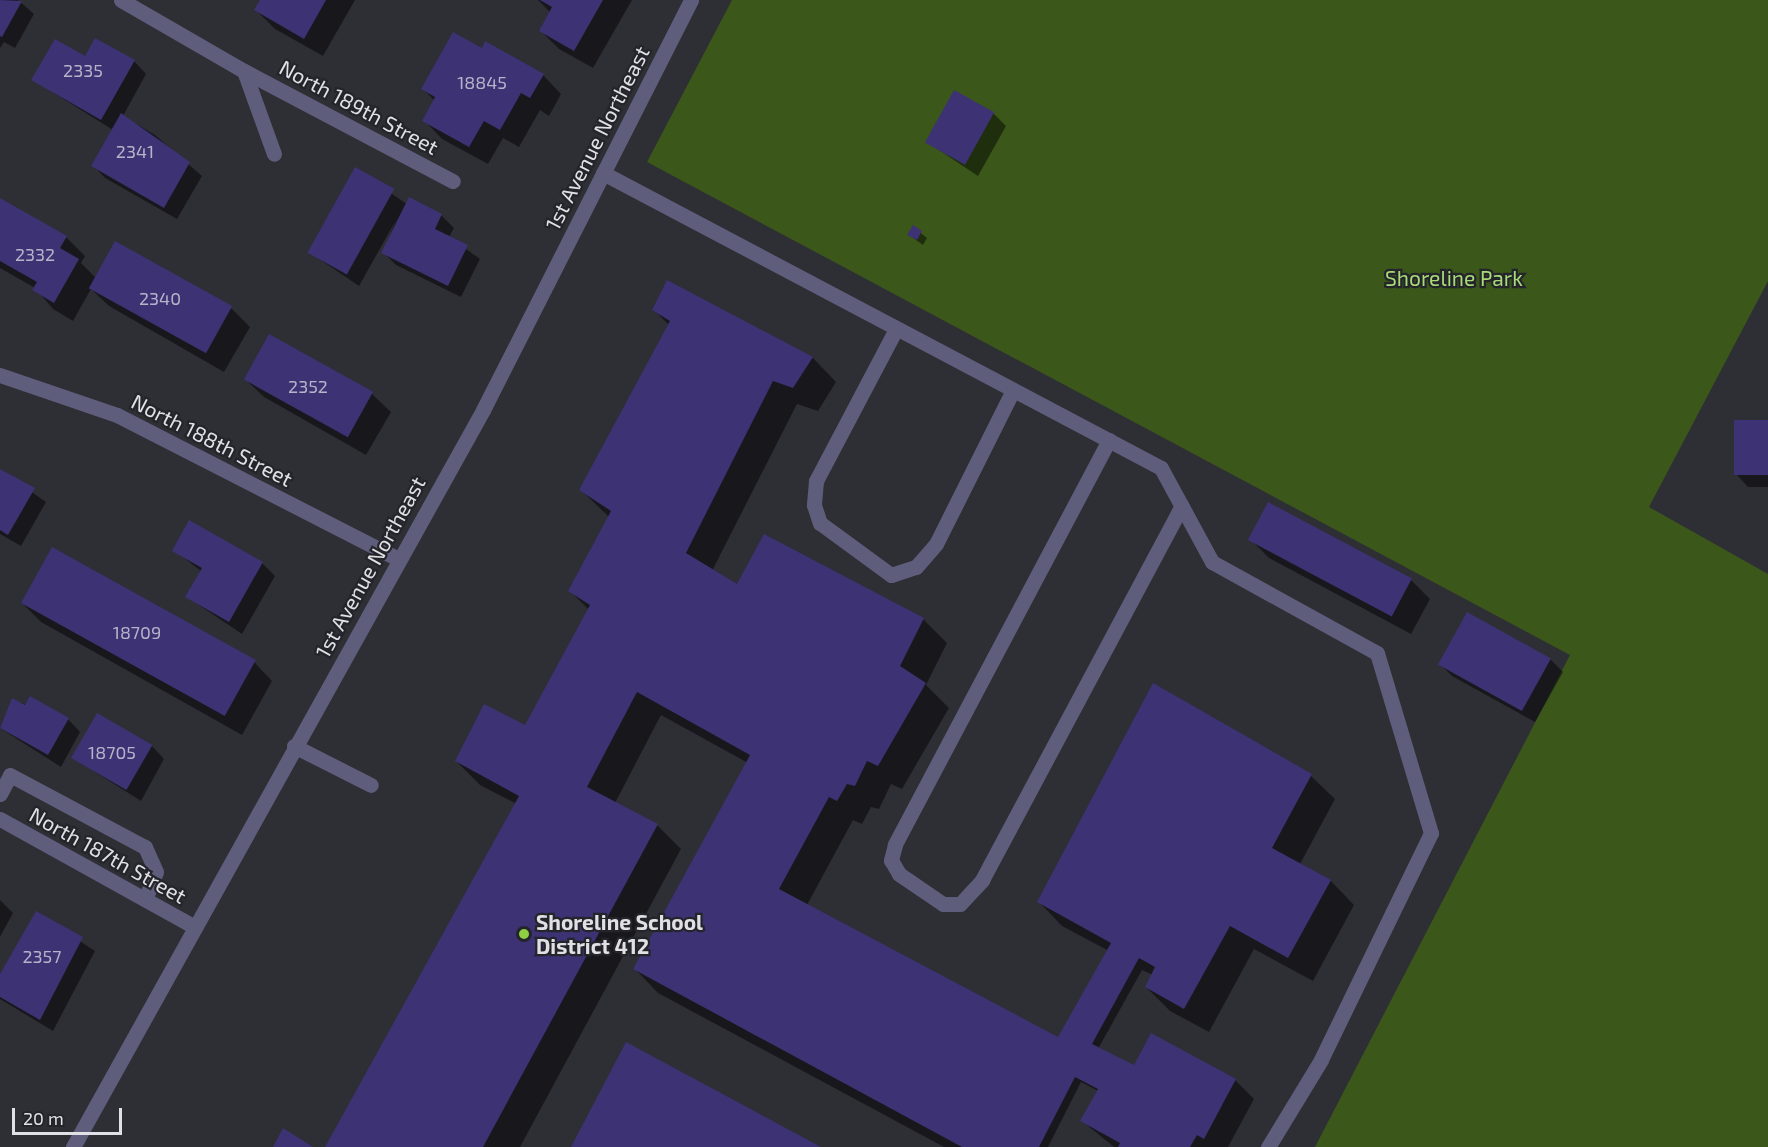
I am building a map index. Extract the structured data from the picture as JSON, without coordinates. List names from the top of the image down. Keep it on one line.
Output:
{"streets":{"street":["North 189th Street","1st Avenue Northeast","North 188th Street","North 187th Street"]},"crossings":[["1st Avenue Northeast","North 188th Street"],["1st Avenue Northeast","North 187th Street"]],"parks":["Shoreline Park"],"places":["Shoreline School District 412"],"house_numbers":["2335","18845","2341","2332","2340","2352","18709","18705","2357"],"scale_bar":"20 m"}
